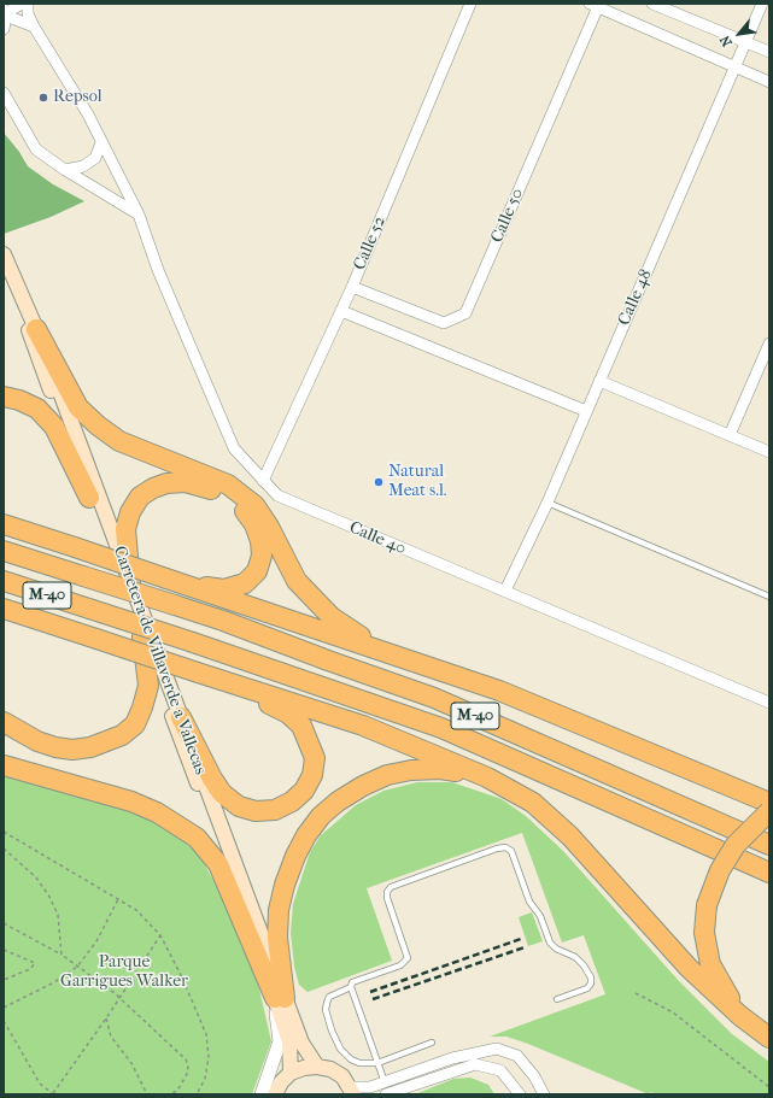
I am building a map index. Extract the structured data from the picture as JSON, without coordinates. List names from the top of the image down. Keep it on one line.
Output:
{"streets":{"highway":["M-40"],"main road":["Carretera de Villaverde a Vallecas"],"street":["Calle 50","Calle 52","Calle 48","Calle 40"]},"crossings":[["Calle 50","Calle 52"],["Calle 52","Calle 40"],["Calle 48","Calle 40"]],"parks":["Parque Garrigues Walker"],"places":["Repsol","Natural Meat s.l."],"north":"bottom left"}
